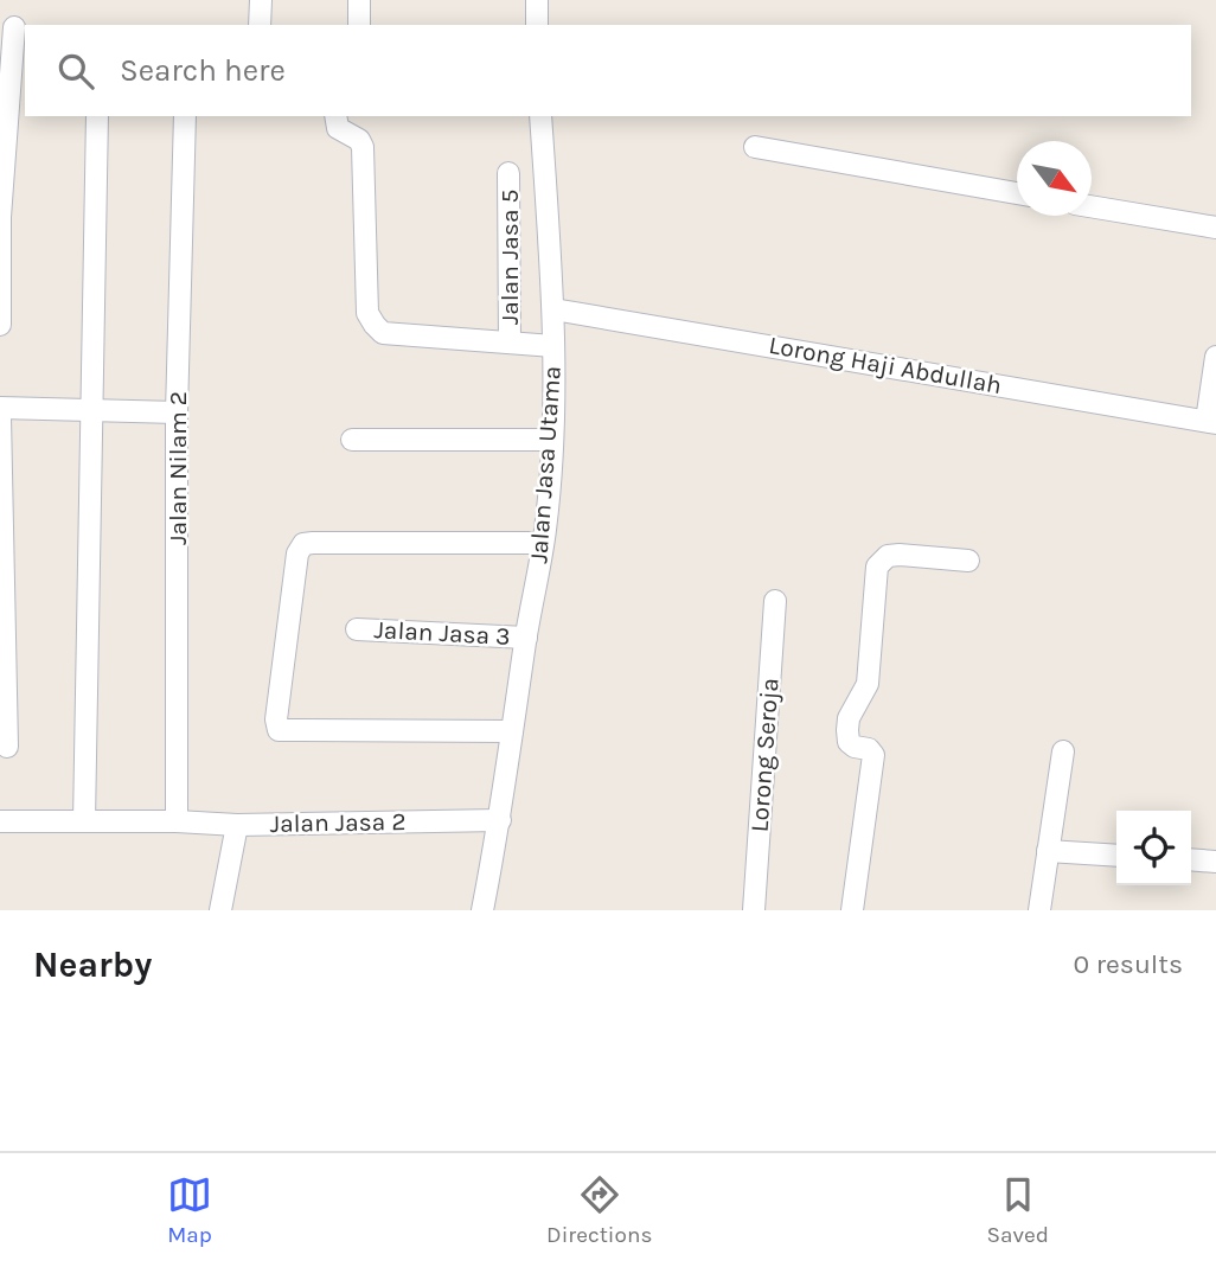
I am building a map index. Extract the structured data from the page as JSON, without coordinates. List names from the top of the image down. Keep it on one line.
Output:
{"streets":{"street":["Jalan Jasa 5","Lorong Haji Abdullah","Jalan Jasa Utama","Jalan Nilam 2","Jalan Jasa 3","Lorong Seroja","Jalan Jasa 2"]},"crossings":[["Lorong Haji Abdullah","Jalan Jasa Utama"],["Jalan Jasa Utama","Jalan Jasa 3"],["Jalan Jasa Utama","Jalan Jasa 2"],["Jalan Nilam 2","Jalan Jasa 2"]],"north":"bottom right","page":{"search":"Search here","heading":["Nearby","0 results"],"nav":["Map","Directions","Saved"]}}
